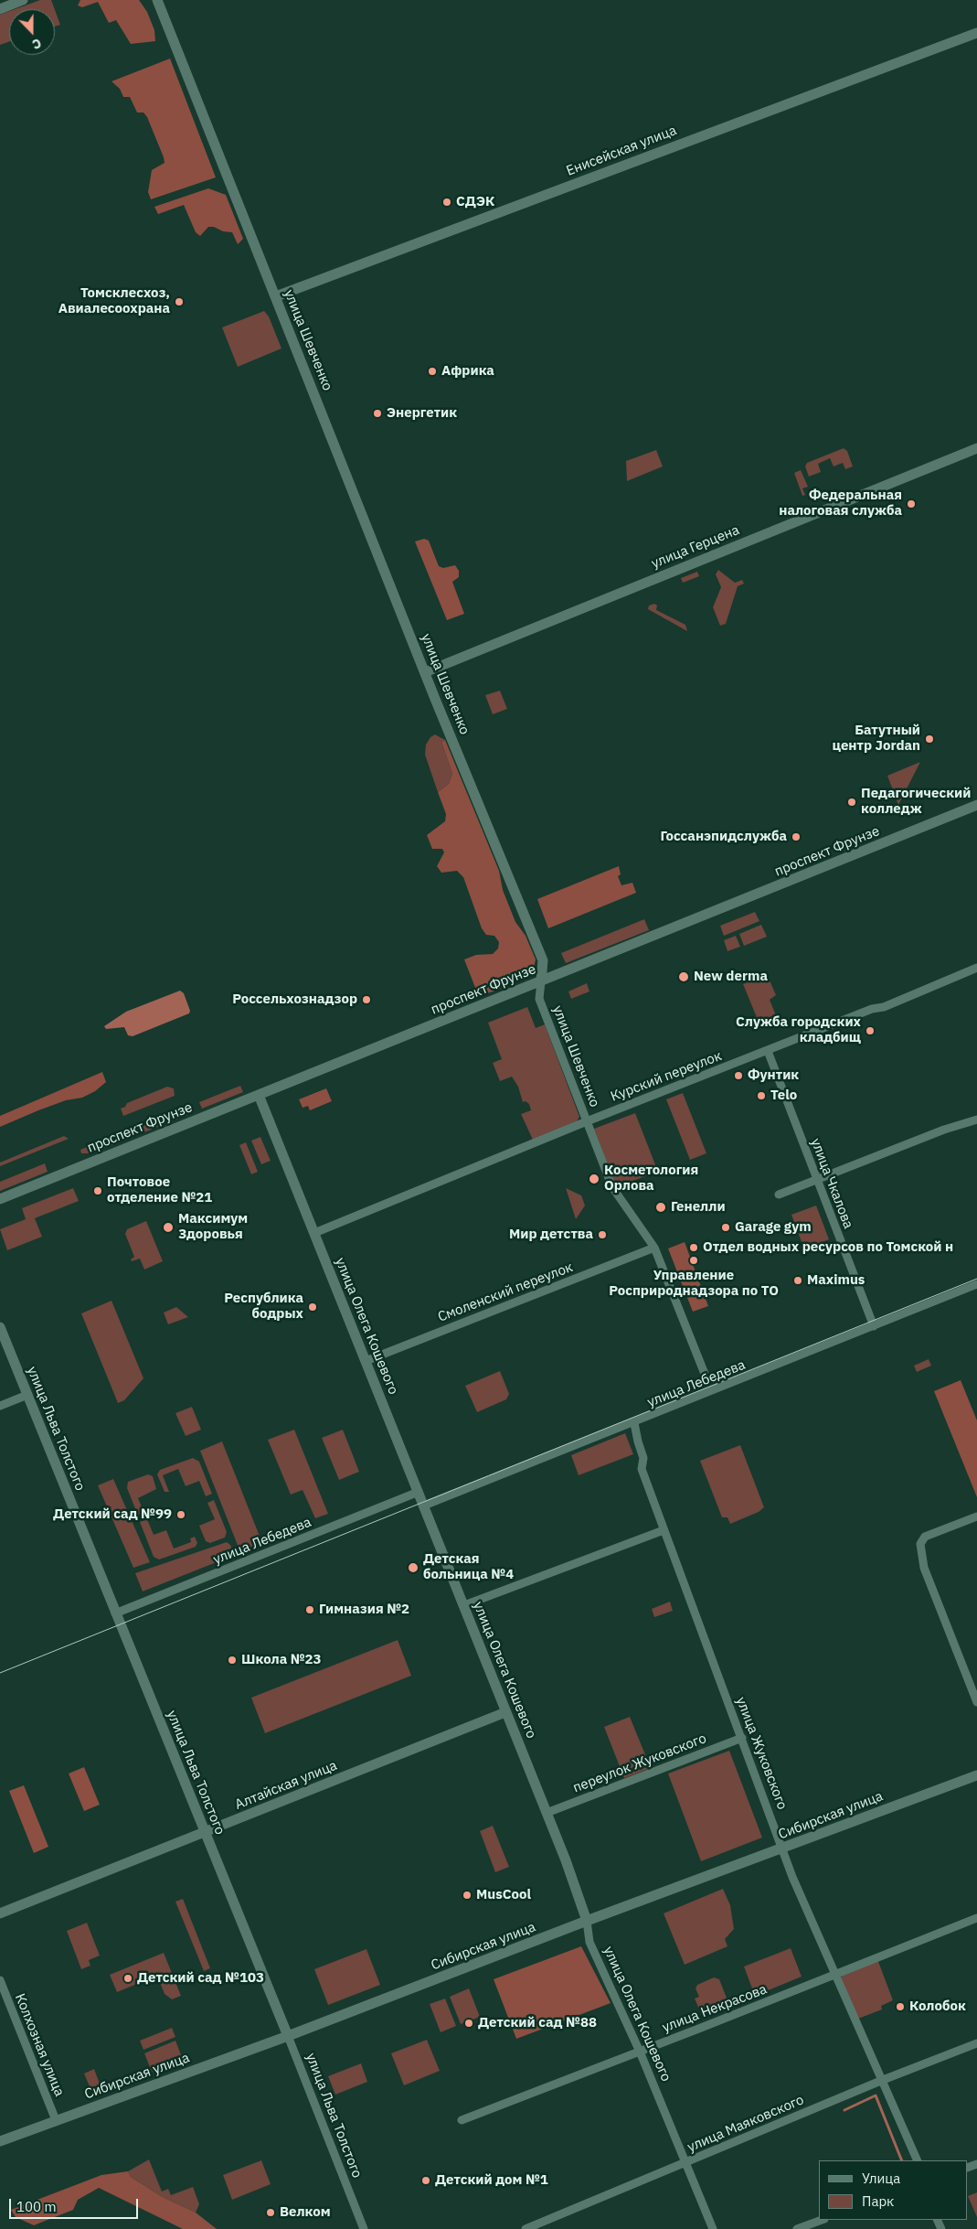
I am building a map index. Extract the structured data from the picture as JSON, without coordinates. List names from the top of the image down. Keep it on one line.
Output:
{"streets":{"street":["Енисейская улица","улица Шевченко","улица Герцена","проспект Фрунзе","Курский переулок","улица Чкалова","Смоленский переулок","улица Олега Кошевого","улица Лебедева","улица Льва Толстого","улица Жуковского","переулок Жуковского","Алтайская улица","Сибирская улица","улица Некрасова","Колхозная улица","улица Маяковского"]},"crossings":[["Енисейская улица","улица Шевченко"],["улица Шевченко","улица Герцена"],["улица Шевченко","проспект Фрунзе"],["улица Шевченко","Курский переулок"],["улица Шевченко","Смоленский переулок"],["проспект Фрунзе","улица Олега Кошевого"],["Курский переулок","улица Чкалова"],["Курский переулок","улица Олега Кошевого"],["улица Чкалова","улица Лебедева"],["Смоленский переулок","улица Олега Кошевого"],["улица Олега Кошевого","улица Лебедева"],["улица Олега Кошевого","переулок Жуковского"],["улица Олега Кошевого","Алтайская улица"],["улица Олега Кошевого","Сибирская улица"],["улица Олега Кошевого","улица Некрасова"],["улица Олега Кошевого","улица Маяковского"],["улица Лебедева","улица Льва Толстого"],["улица Лебедева","улица Жуковского"],["улица Льва Толстого","Алтайская улица"],["улица Льва Толстого","Сибирская улица"],["улица Жуковского","переулок Жуковского"],["улица Жуковского","Сибирская улица"],["улица Жуковского","улица Некрасова"],["улица Жуковского","улица Маяковского"],["Сибирская улица","Колхозная улица"]],"places":["СДЭК","Томсклесхоз, Авиалесоохрана","Африка","Энергетик","Федеральная налоговая служба","Батутный центр Jordan","Педагогический колледж","Госсанэпидслужба","New derma","Россельхознадзор","Служба городских кладбищ","Фунтик","Telo","Косметология Орлова","Почтовое отделение №21","Генелли","Максимум Здоровья","Garage gym","Мир детства","Отдел водных ресурсов по Томской н","Управление Росприроднадзора по ТО","Maximus","Республика бодрых","Детский сад №99","Детская больница №4","Гимназия №2","Школа №23","MusCool","Детский сад №103","Колобок","Детский сад №88","Детский дом №1","Велком"],"legend":["Улица","Парк"],"scale_bar":"100 m","north":"bottom"}
